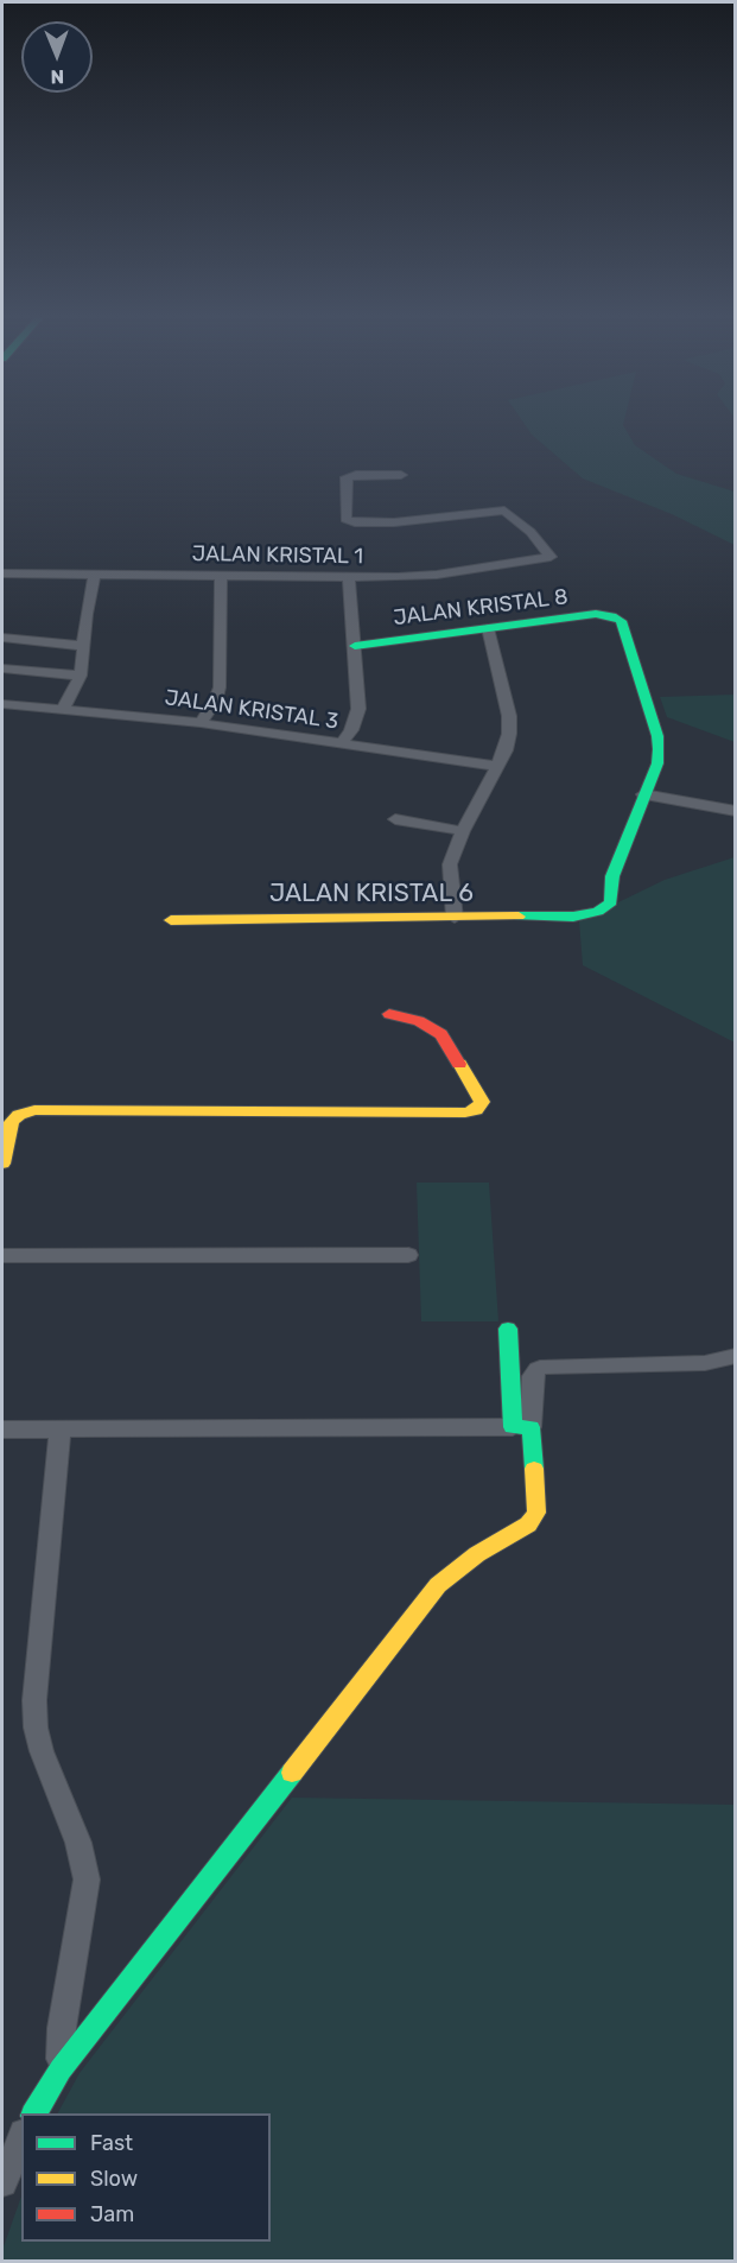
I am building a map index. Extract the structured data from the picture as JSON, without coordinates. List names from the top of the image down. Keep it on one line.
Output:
{"streets":{"street":["JALAN KRISTAL 1","JALAN KRISTAL 8","JALAN KRISTAL 3","JALAN KRISTAL 6"]},"crossings":[["JALAN KRISTAL 8","JALAN KRISTAL 6"]],"legend":["Fast","Slow","Jam"],"north":"bottom"}
